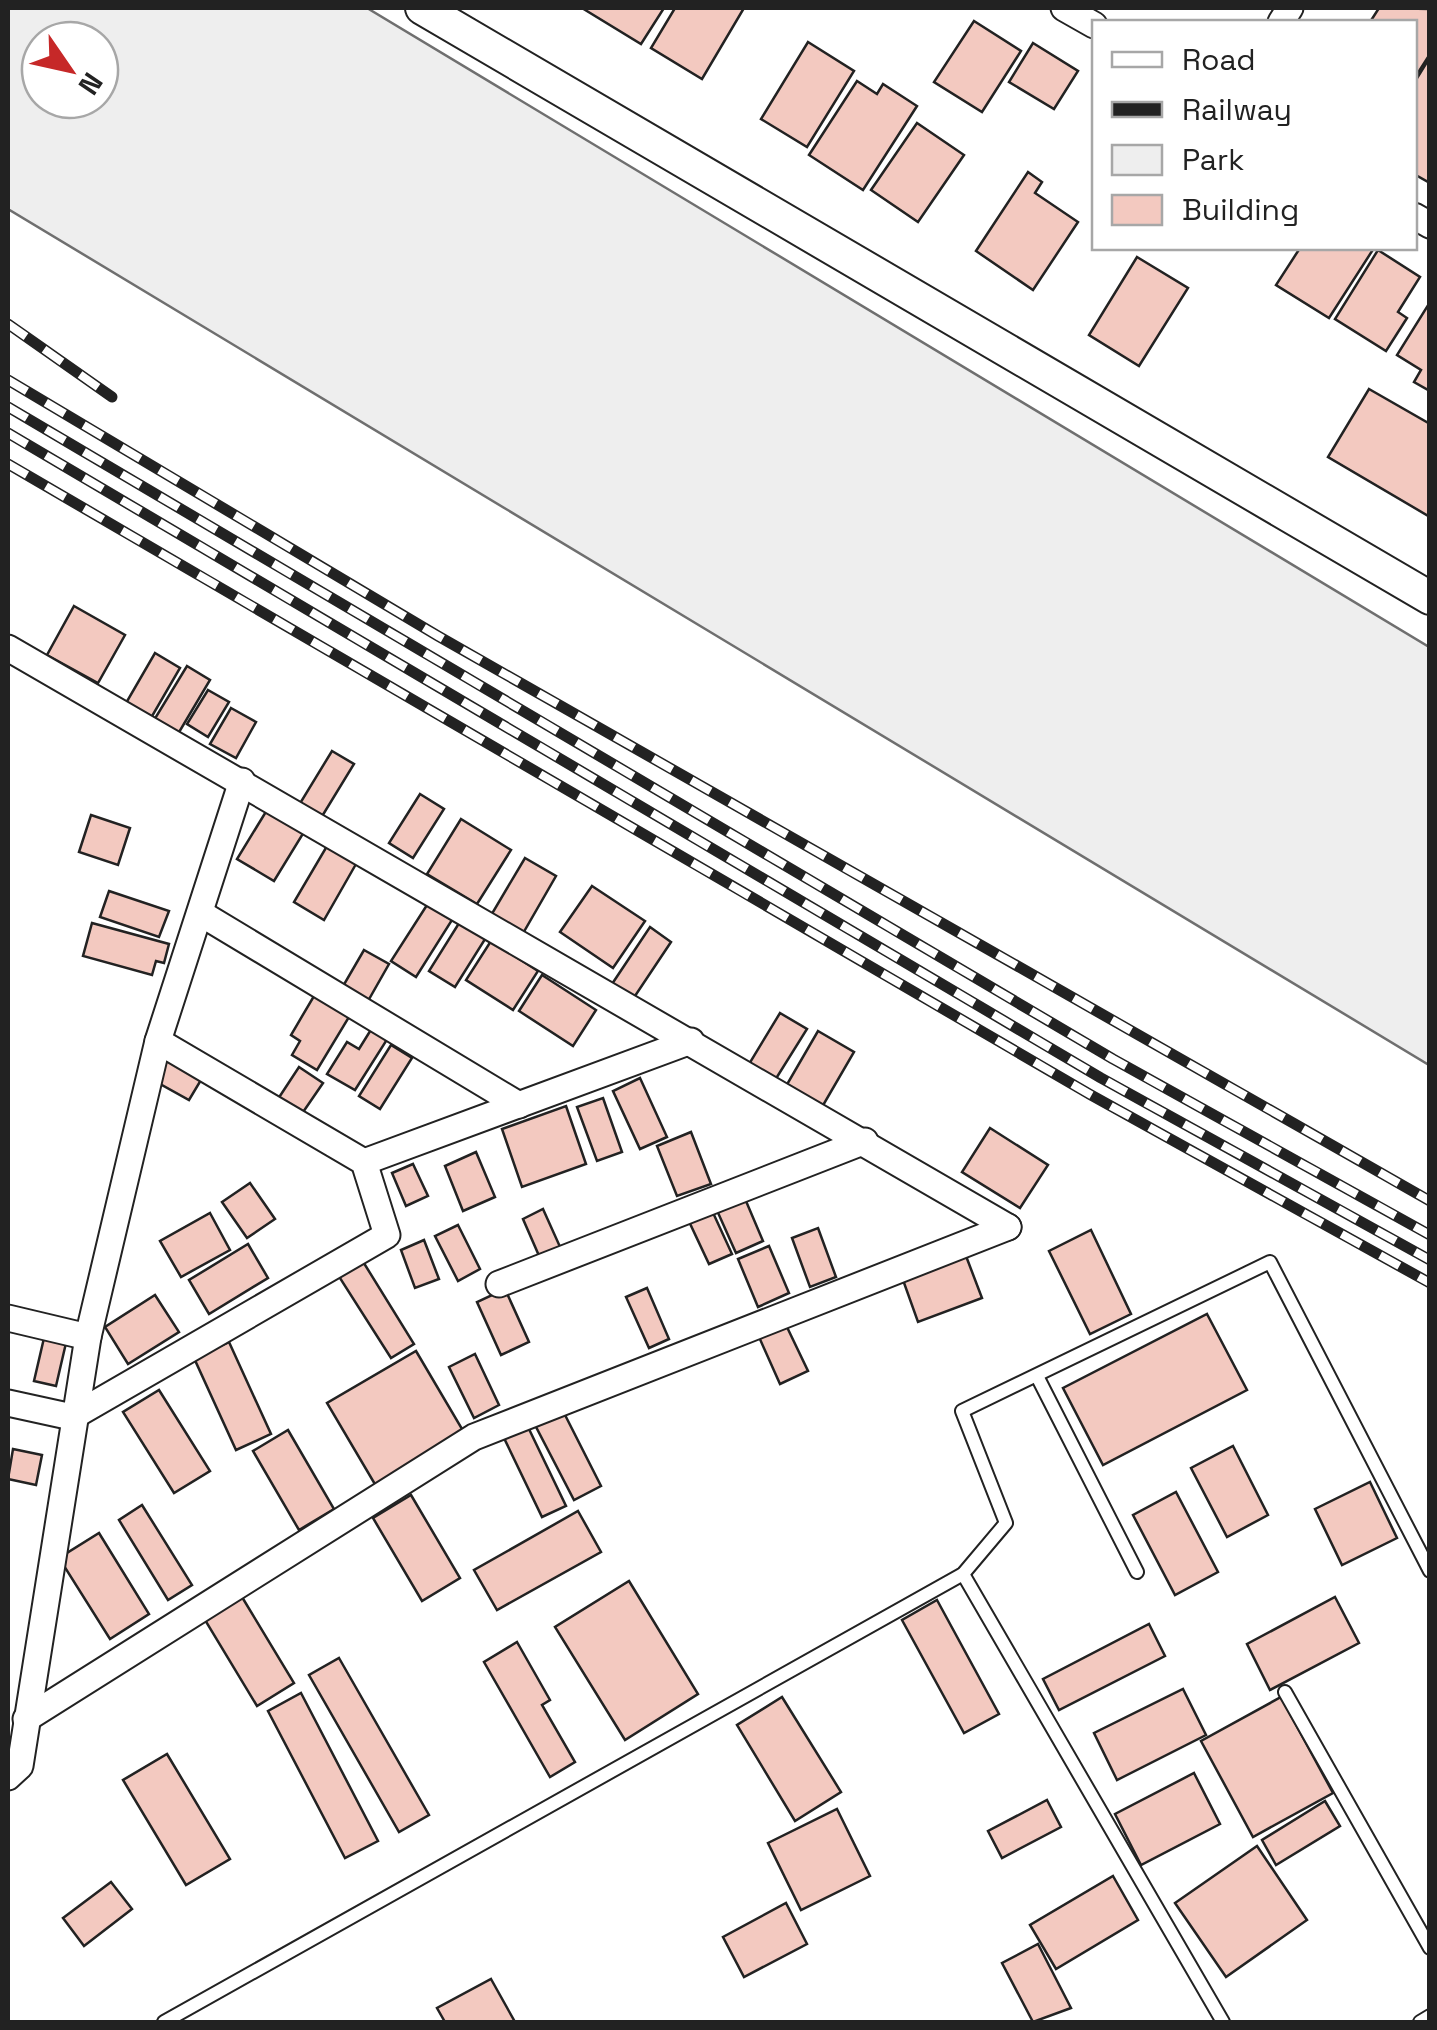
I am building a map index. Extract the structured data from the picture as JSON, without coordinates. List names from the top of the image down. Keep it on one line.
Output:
{"legend":["Road","Railway","Park","Building"],"north":"bottom right"}
